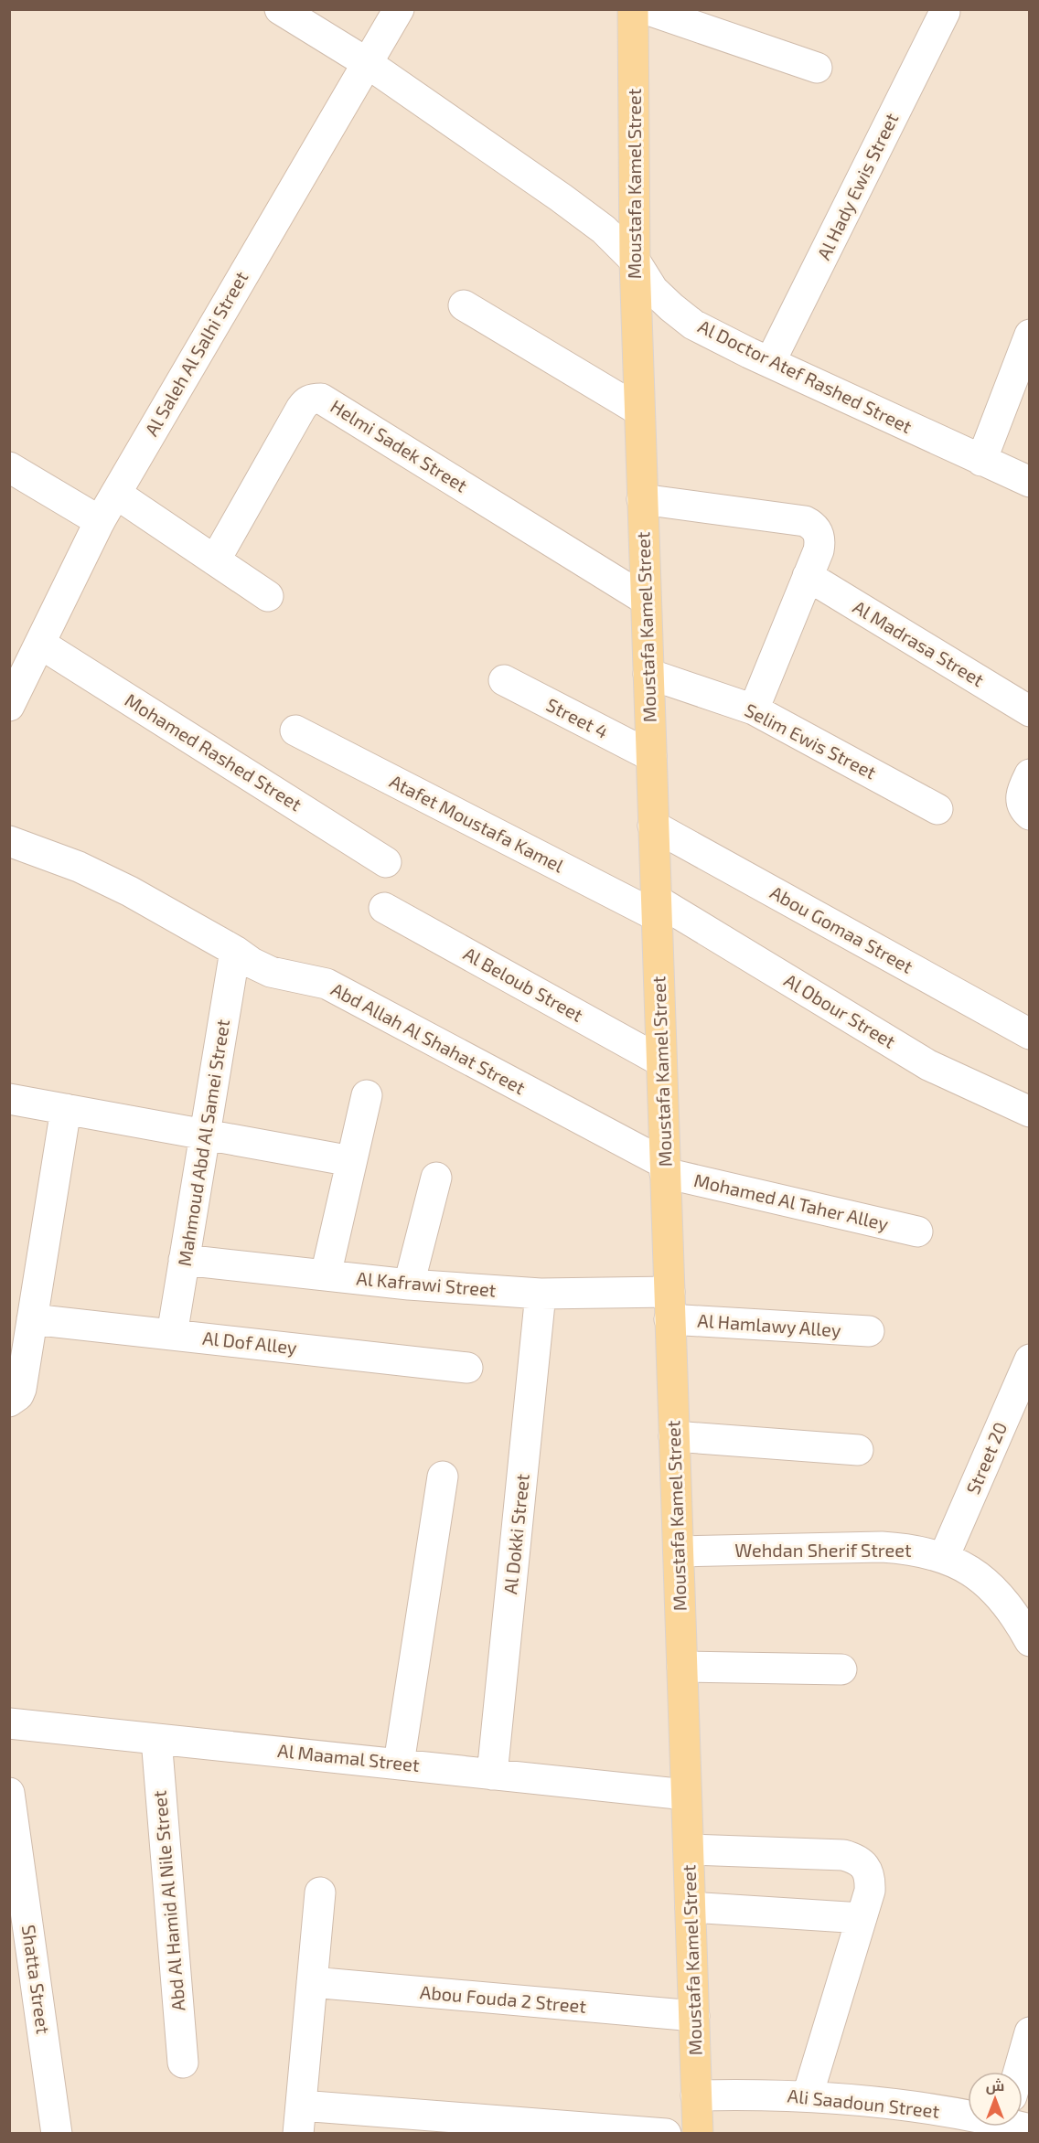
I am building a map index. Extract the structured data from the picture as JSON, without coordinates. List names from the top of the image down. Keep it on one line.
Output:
{"streets":{"main road":["Moustafa Kamel Street"],"street":["Al Hady Ewis Street","Al Saleh Al Salhi Street","Al Doctor Atef Rashed Street","Helmi Sadek Street","Al Madrasa Street","Street 4","Selim Ewis Street","Mohamed Rashed Street","Atafet Moustafa Kamel","Abou Gomaa Street","Al Beloub Street","Al Obour Street","Abd Allah Al Shahat Street","Mahmoud Abd Al Samei Street","Mohamed Al Taher Alley","Al Kafrawi Street","Al Hamlawy Alley","Al Dof Alley","Street 20","Al Dokki Street","Wehdan Sherif Street","Al Maamal Street","Abd Al Hamid Al Nile Street","Shatta Street","Abou Fouda 2 Street","Ali Saadoun Street"]},"crossings":[["Moustafa Kamel Street","Al Doctor Atef Rashed Street"],["Moustafa Kamel Street","Helmi Sadek Street"],["Moustafa Kamel Street","Street 4"],["Moustafa Kamel Street","Selim Ewis Street"],["Moustafa Kamel Street","Atafet Moustafa Kamel"],["Moustafa Kamel Street","Abou Gomaa Street"],["Moustafa Kamel Street","Al Beloub Street"],["Moustafa Kamel Street","Al Obour Street"],["Moustafa Kamel Street","Abd Allah Al Shahat Street"],["Moustafa Kamel Street","Mohamed Al Taher Alley"],["Moustafa Kamel Street","Al Kafrawi Street"],["Moustafa Kamel Street","Al Hamlawy Alley"],["Moustafa Kamel Street","Wehdan Sherif Street"],["Moustafa Kamel Street","Al Maamal Street"],["Moustafa Kamel Street","Abou Fouda 2 Street"],["Moustafa Kamel Street","Ali Saadoun Street"],["Al Hady Ewis Street","Al Doctor Atef Rashed Street"],["Al Saleh Al Salhi Street","Al Doctor Atef Rashed Street"],["Al Saleh Al Salhi Street","Mohamed Rashed Street"],["Atafet Moustafa Kamel","Al Obour Street"],["Abd Allah Al Shahat Street","Mahmoud Abd Al Samei Street"],["Abd Allah Al Shahat Street","Mohamed Al Taher Alley"],["Mahmoud Abd Al Samei Street","Al Kafrawi Street"],["Mahmoud Abd Al Samei Street","Al Dof Alley"],["Al Kafrawi Street","Al Hamlawy Alley"],["Al Kafrawi Street","Al Dokki Street"],["Street 20","Wehdan Sherif Street"],["Al Dokki Street","Al Maamal Street"],["Al Maamal Street","Abd Al Hamid Al Nile Street"]],"north":"top"}
